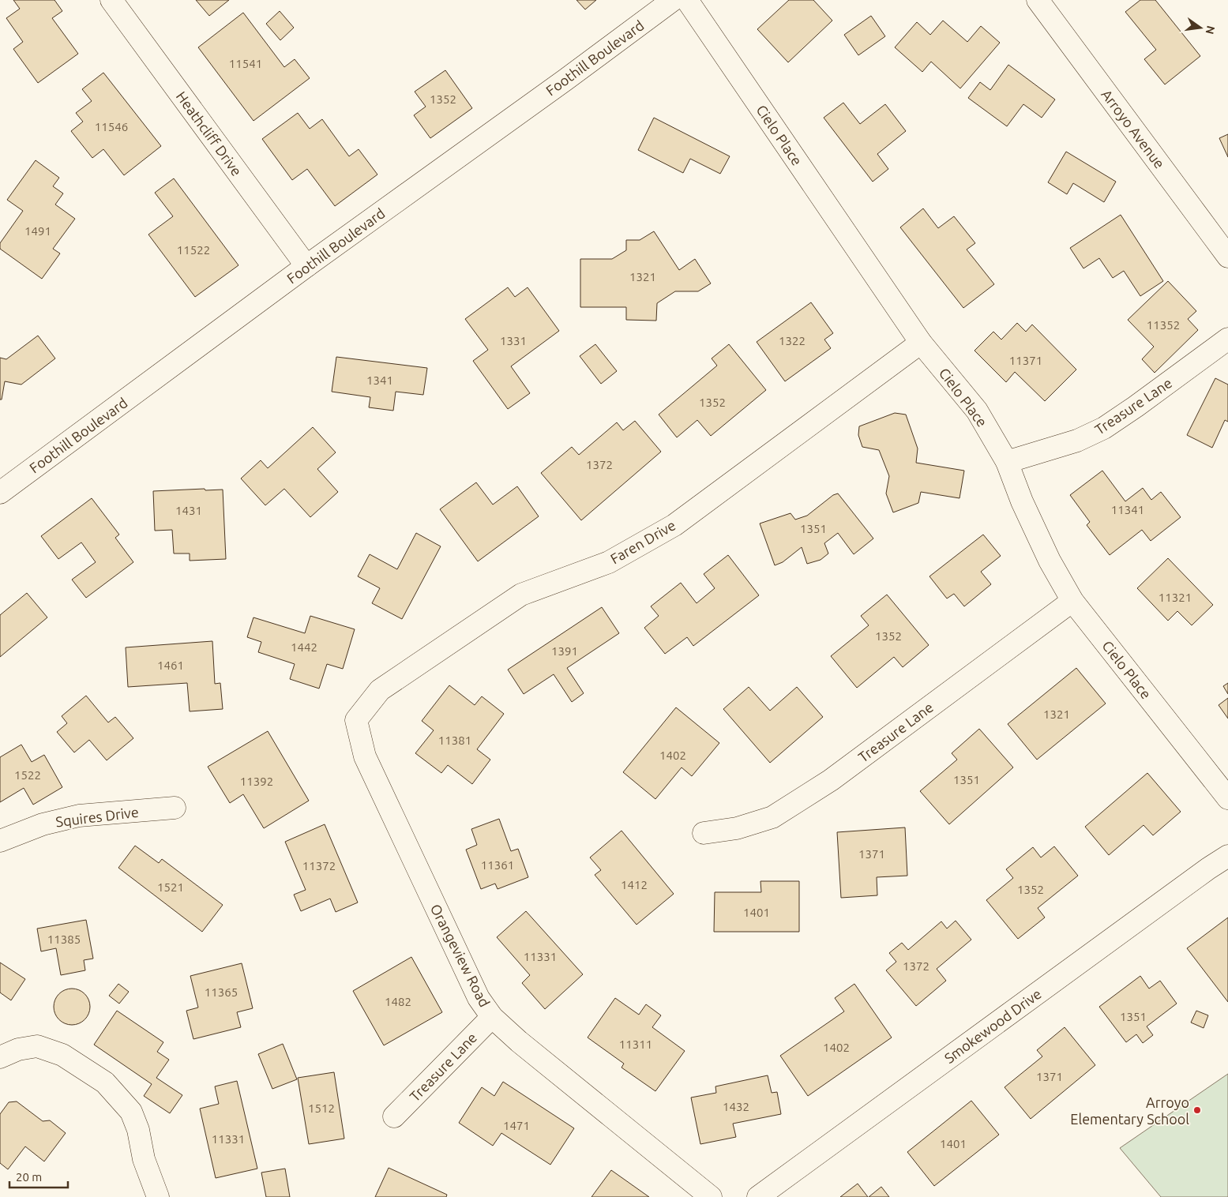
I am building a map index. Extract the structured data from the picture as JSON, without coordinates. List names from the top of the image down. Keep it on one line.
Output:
{"streets":{"street":["Foothill Boulevard","Arroyo Avenue","Heathcliff Drive","Cielo Place","Treasure Lane","Faren Drive","Squires Drive","Orangeview Road","Smokewood Drive"]},"crossings":[["Foothill Boulevard","Heathcliff Drive"],["Cielo Place","Treasure Lane"],["Cielo Place","Faren Drive"],["Treasure Lane","Orangeview Road"],["Faren Drive","Orangeview Road"]],"places":["Arroyo Elementary School"],"house_numbers":["11541","1352","11546","1491","11522","1321","11352","1331","1322","11371","1341","1352","1372","11341","1431","1351","11321","1352","1442","1391","1461","1321","11381","1402","1522","1351","11392","1371","11361","11372","1412","1521","1352","1401","11385","11331","1372","11365","1482","1351","11311","1402","1371","1432","1512","1471","11331","1401"],"scale_bar":"20 m","north":"right"}
